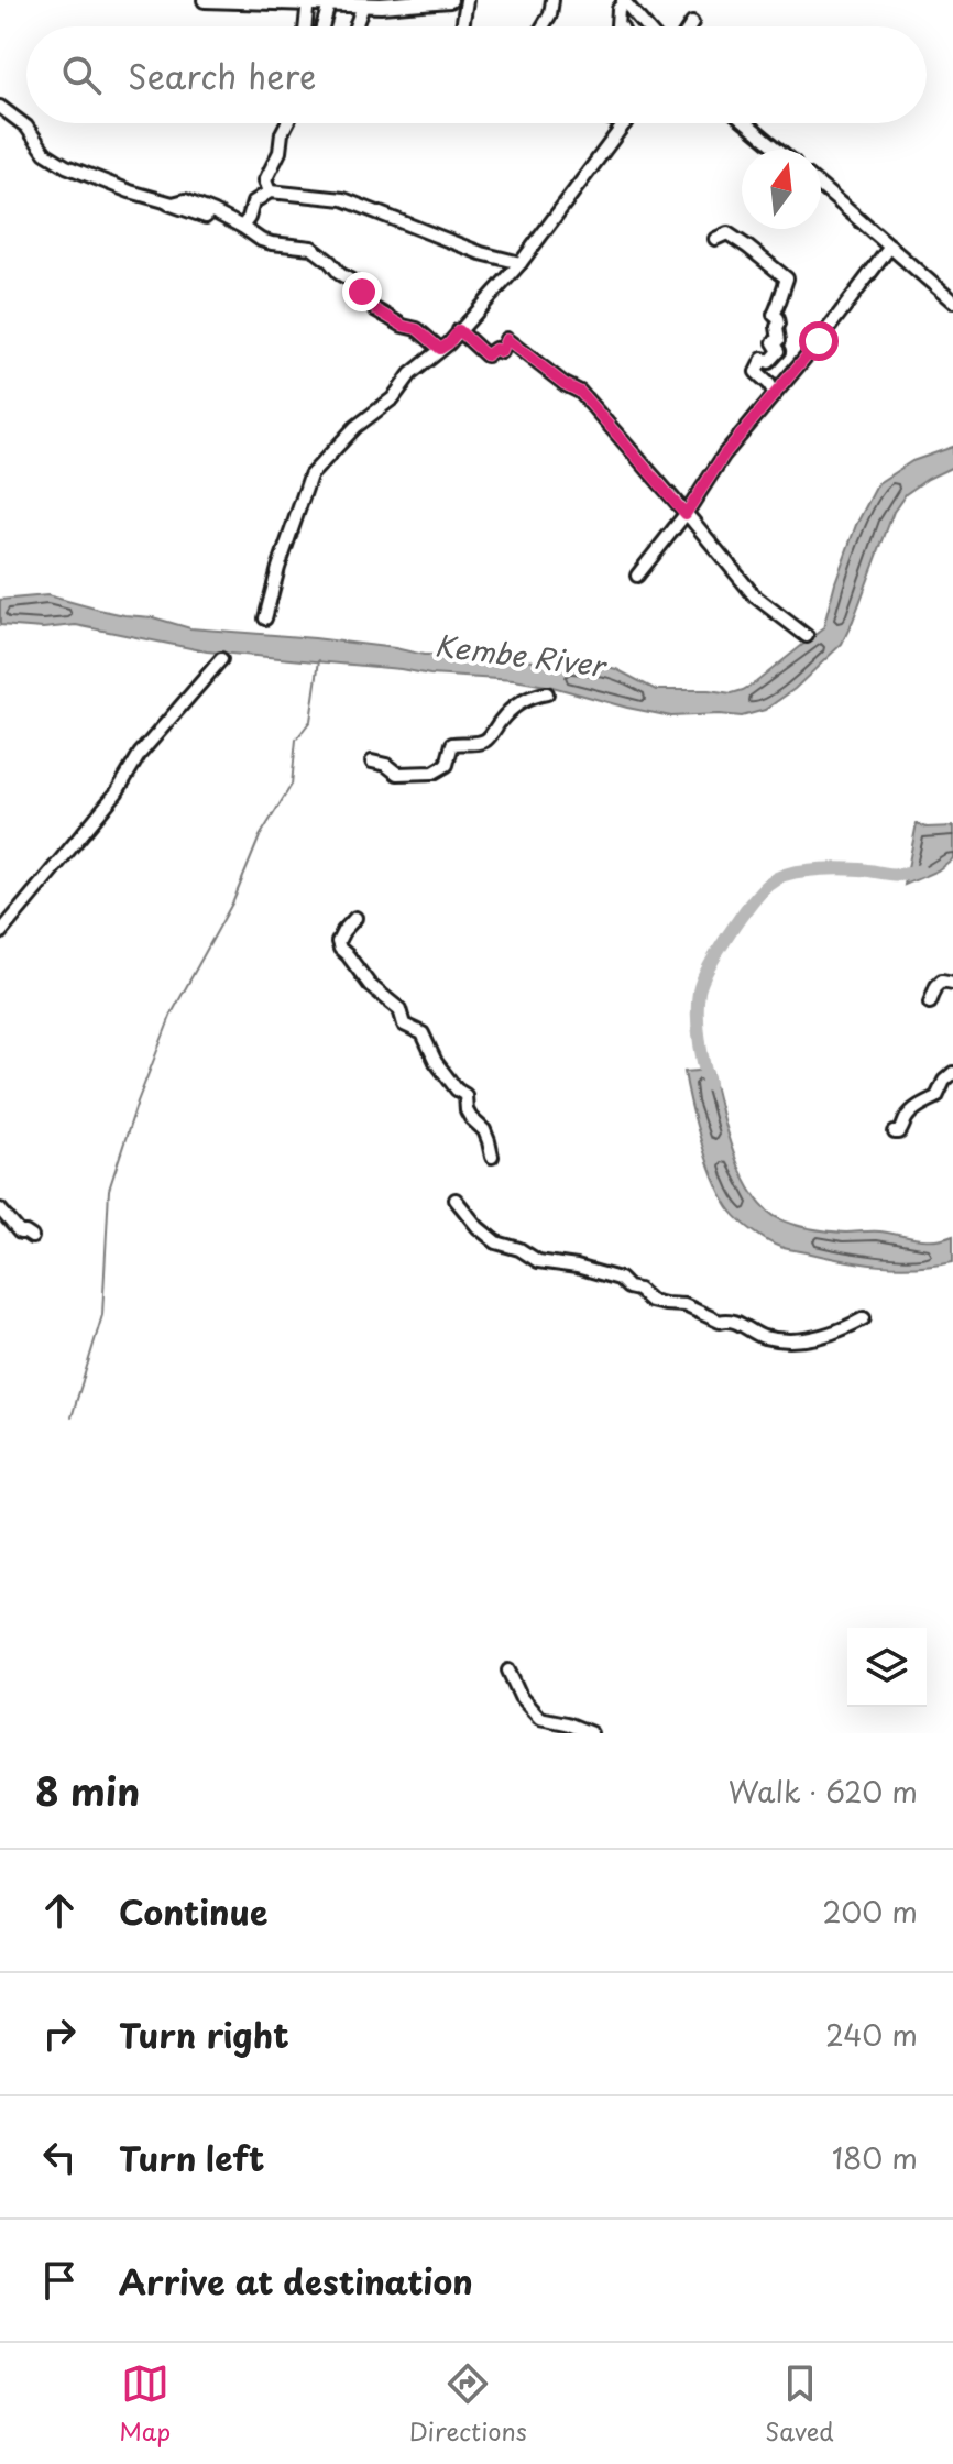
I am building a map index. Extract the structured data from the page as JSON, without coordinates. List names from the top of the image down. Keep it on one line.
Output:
{"water":["Kembe River"],"north":"top","page":{"search":"Search here","heading":["8 min","Walk · 620 m"],"list":[["Continue","200 m"],["Turn right","240 m"],["Turn left","180 m"],"Arrive at destination"],"nav":["Map","Directions","Saved"]}}
